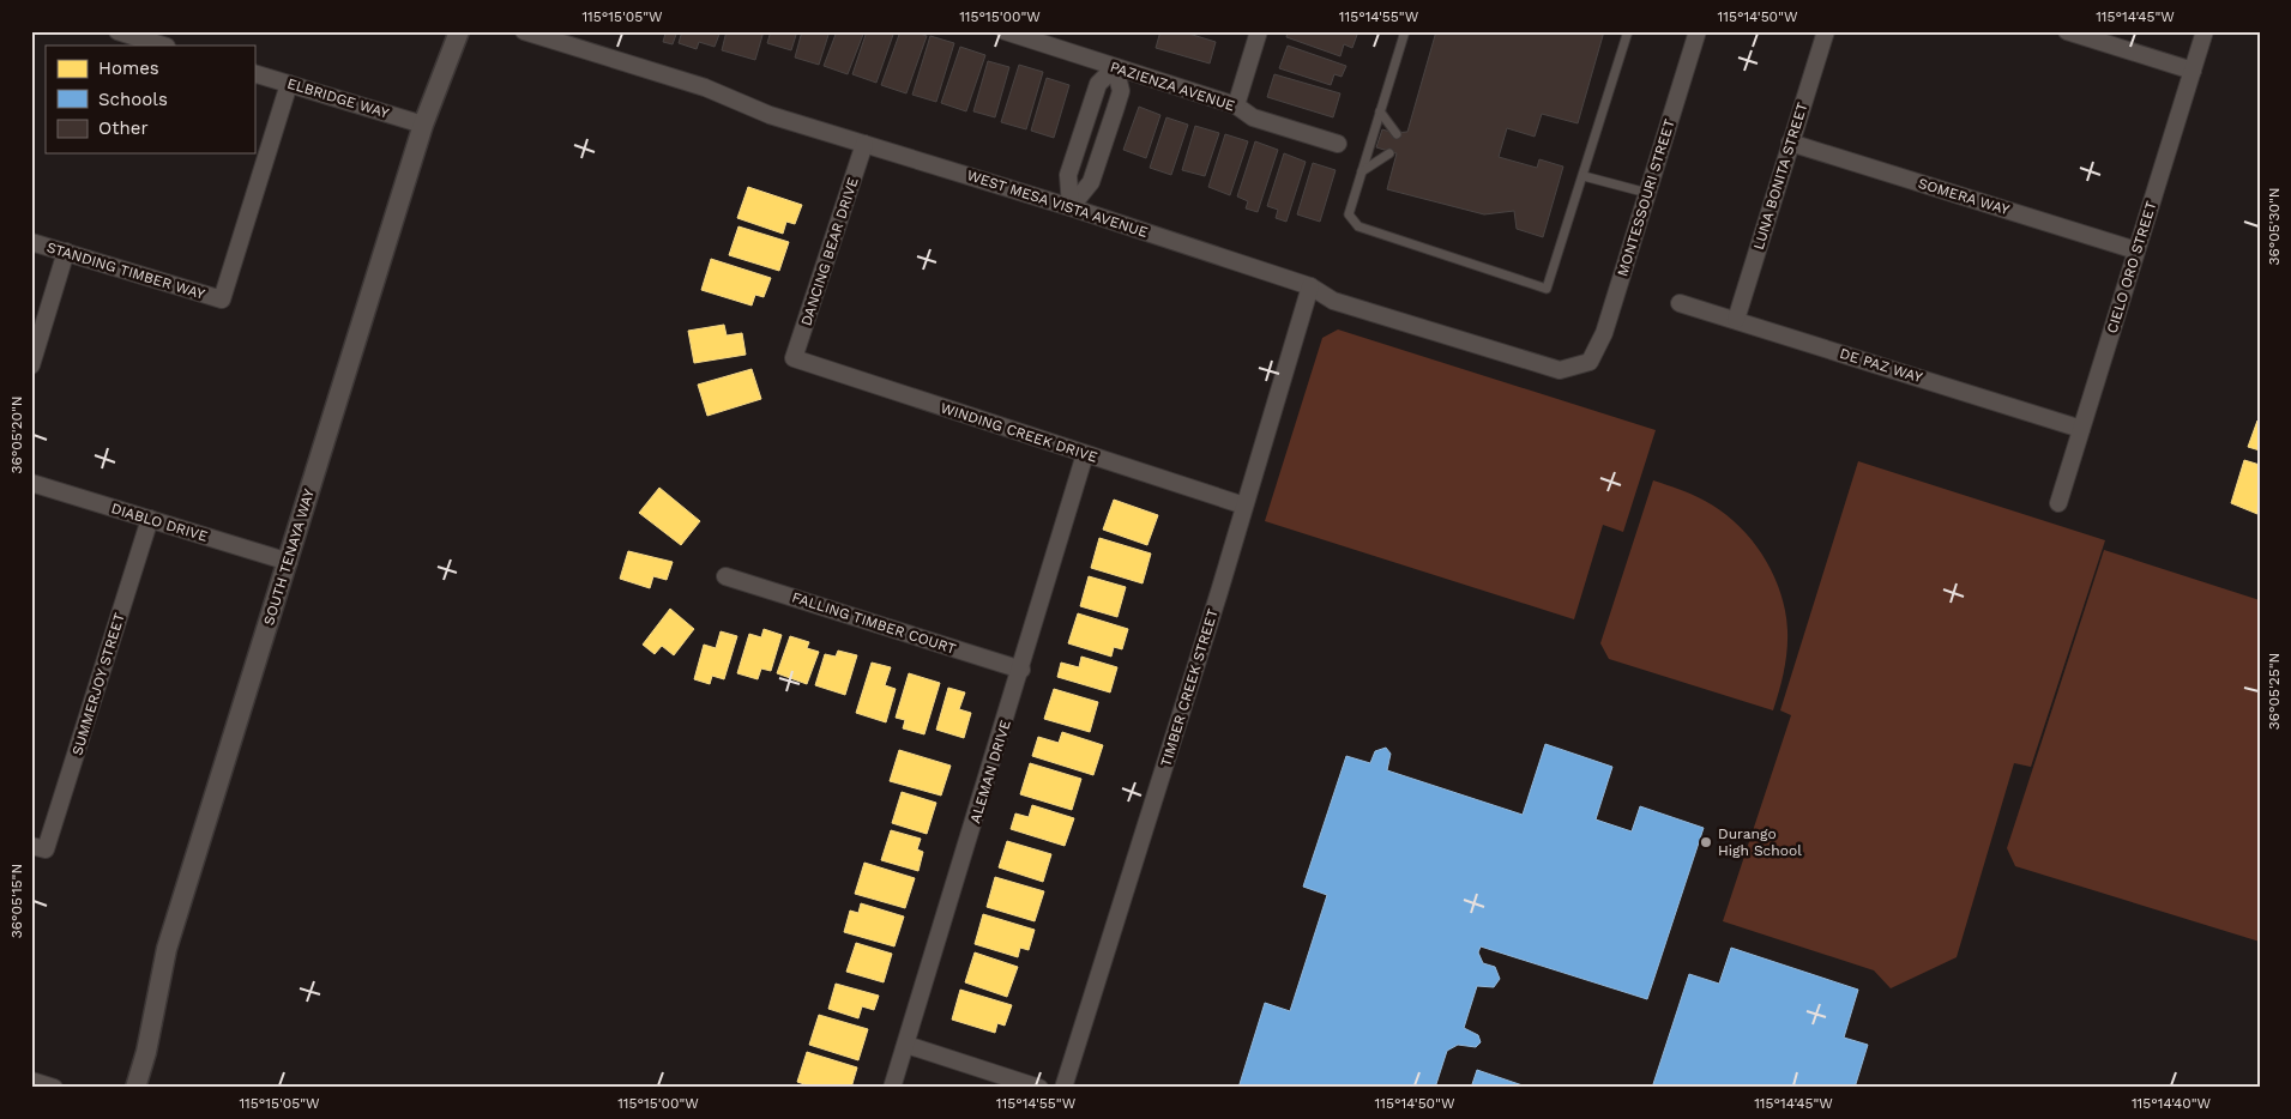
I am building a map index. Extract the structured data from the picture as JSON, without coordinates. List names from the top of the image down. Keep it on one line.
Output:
{"streets":{"street":["PAZIENZA AVENUE","ELBRIDGE WAY","LUNA BONITA STREET","SOMERA WAY","MONTESSOURI STREET","WEST MESA VISTA AVENUE","DANCING BEAR DRIVE","CIELO ORO STREET","STANDING TIMBER WAY","DE PAZ WAY","WINDING CREEK DRIVE","DIABLO DRIVE","SOUTH TENAYA WAY","FALLING TIMBER COURT","SUMMERJOY STREET","TIMBER CREEK STREET","ALEMAN DRIVE"]},"crossings":[["ELBRIDGE WAY","STANDING TIMBER WAY"],["ELBRIDGE WAY","SOUTH TENAYA WAY"],["LUNA BONITA STREET","SOMERA WAY"],["LUNA BONITA STREET","DE PAZ WAY"],["SOMERA WAY","CIELO ORO STREET"],["MONTESSOURI STREET","WEST MESA VISTA AVENUE"],["WEST MESA VISTA AVENUE","DANCING BEAR DRIVE"],["WEST MESA VISTA AVENUE","TIMBER CREEK STREET"],["DANCING BEAR DRIVE","WINDING CREEK DRIVE"],["CIELO ORO STREET","DE PAZ WAY"],["WINDING CREEK DRIVE","TIMBER CREEK STREET"],["WINDING CREEK DRIVE","ALEMAN DRIVE"],["DIABLO DRIVE","SOUTH TENAYA WAY"],["DIABLO DRIVE","SUMMERJOY STREET"],["FALLING TIMBER COURT","ALEMAN DRIVE"]],"places":["Durango High School"],"legend":["Homes","Schools","Other"],"coordinates":["115°15'05\"W","115°15'00\"W","115°14'55\"W","115°14'50\"W","115°14'45\"W","36°05'30\"N","36°05'20\"N","36°05'25\"N","36°05'15\"N","115°14'40\"W"]}
